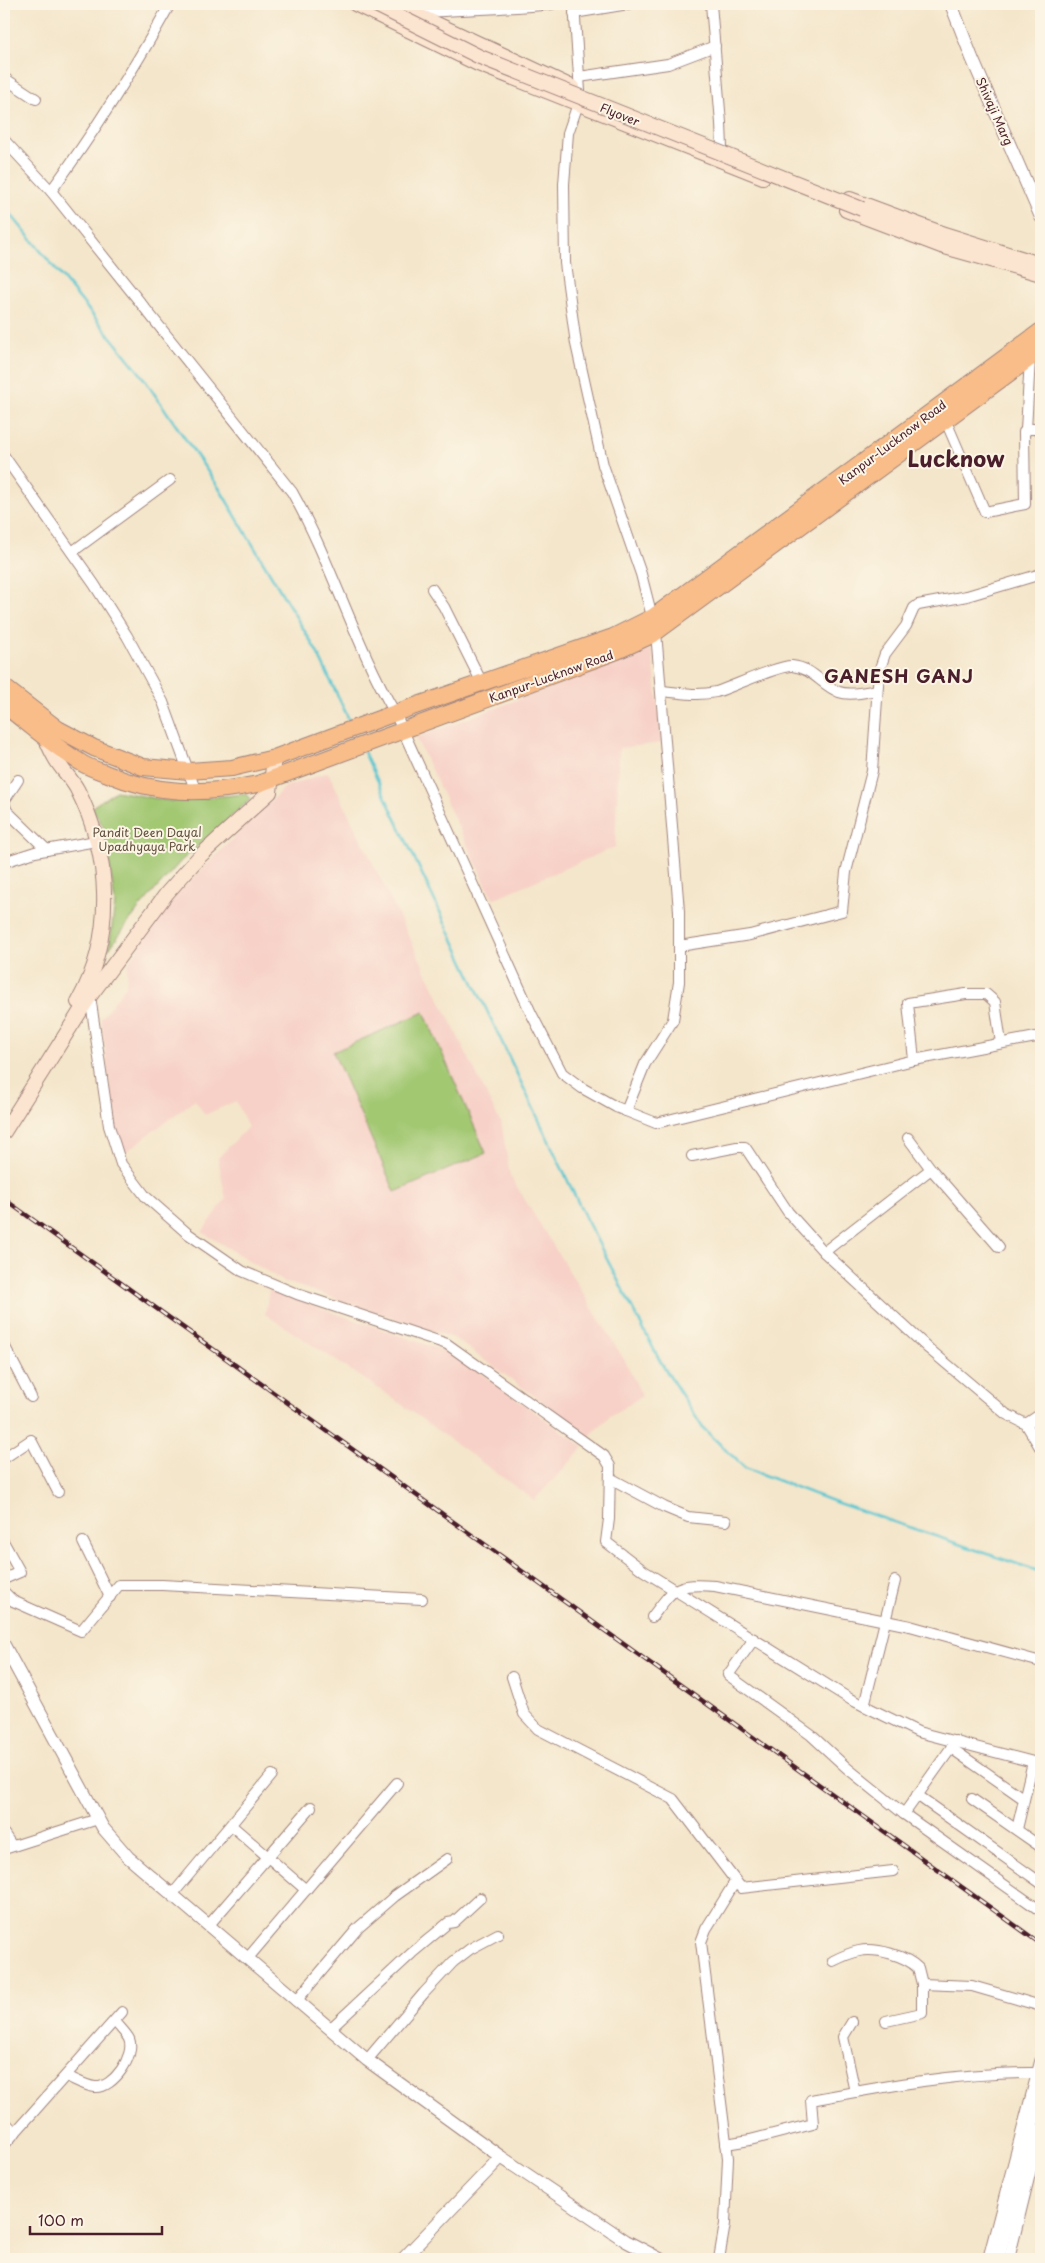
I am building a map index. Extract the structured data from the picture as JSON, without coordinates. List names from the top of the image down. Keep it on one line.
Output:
{"streets":{"main road":["Flyover","Kanpur-Lucknow Road"],"street":["Shivaji Marg"]},"districts":["Lucknow","GANESH GANJ"],"parks":["Pandit Deen Dayal Upadhyaya Park"],"scale_bar":"100 m"}
